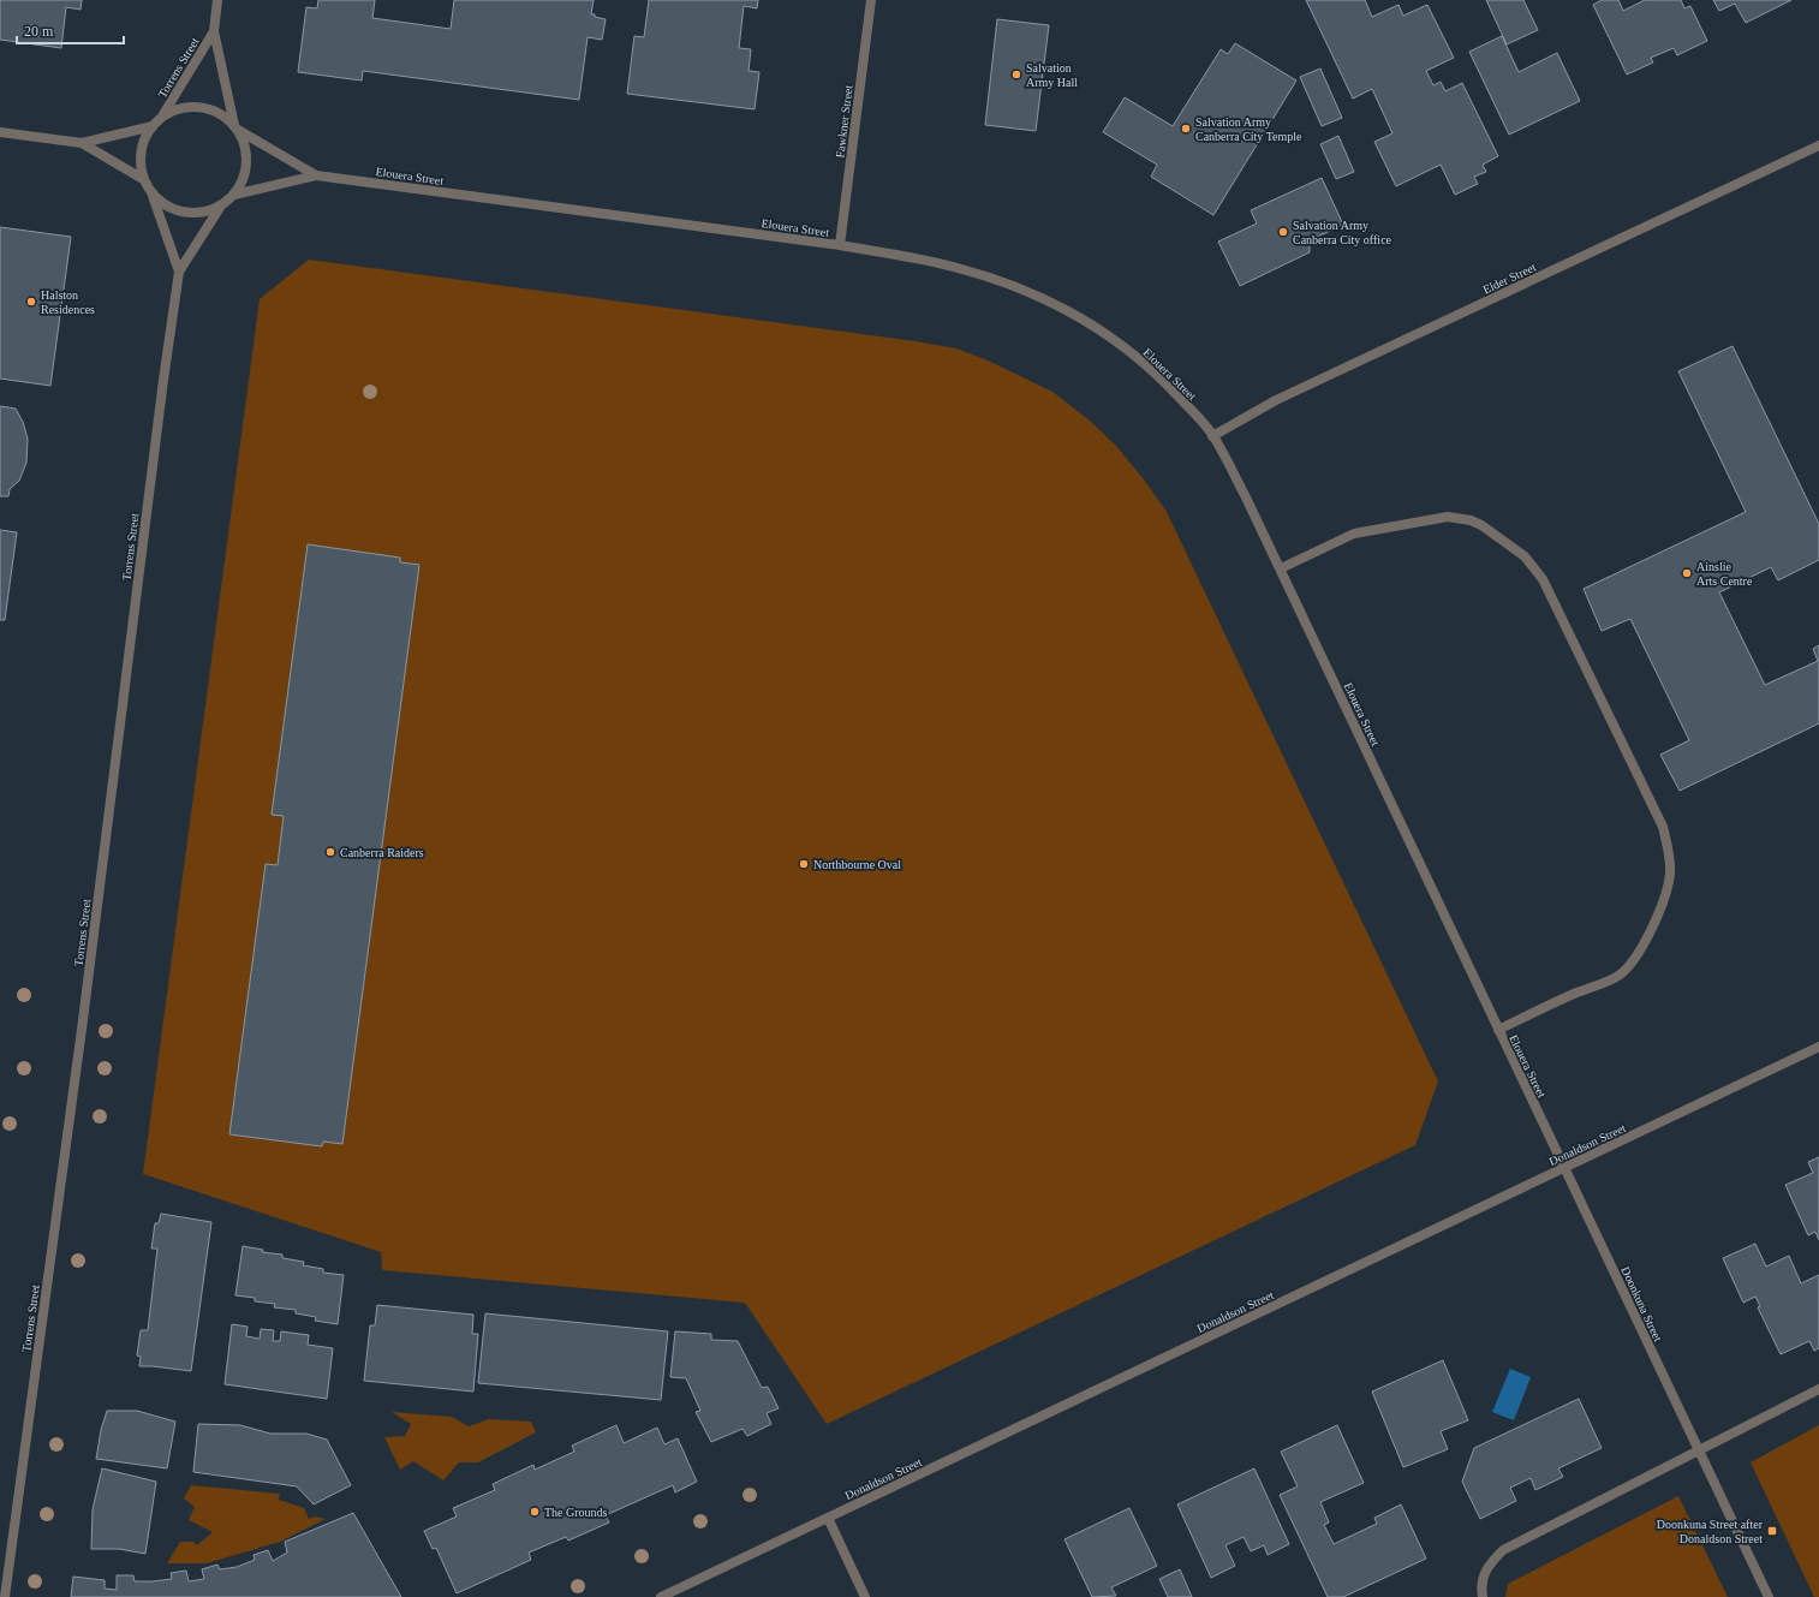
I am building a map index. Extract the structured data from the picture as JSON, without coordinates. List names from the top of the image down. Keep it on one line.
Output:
{"streets":{"street":["Torrens Street","Fawkner Street","Elouera Street","Elder Street","Donaldson Street","Doonkuna Street"]},"crossings":[["Torrens Street","Elouera Street"],["Fawkner Street","Elouera Street"],["Elouera Street","Elder Street"],["Elouera Street","Donaldson Street"],["Elouera Street","Doonkuna Street"],["Donaldson Street","Doonkuna Street"]],"places":{"other":["Salvation Army Hall","Salvation Army Canberra City Temple","Salvation Army Canberra City office","Halston Residences","Ainslie Arts Centre","Canberra Raiders","Northbourne Oval","The Grounds"],"transit":["Doonkuna Street after Donaldson Street"]},"scale_bar":"20 m"}
